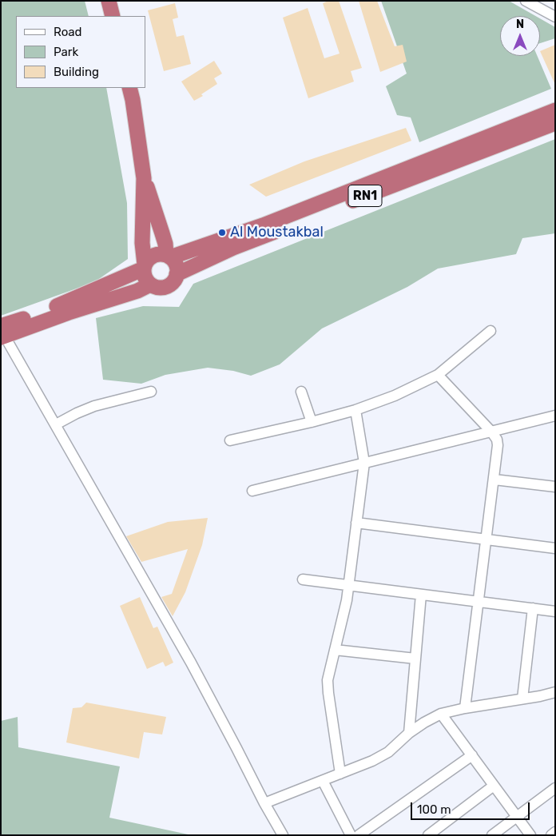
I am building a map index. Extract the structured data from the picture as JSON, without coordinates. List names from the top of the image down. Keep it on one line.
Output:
{"streets":{"highway":["RN1"]},"places":["Al Moustakbal"],"legend":["Road","Park","Building"],"scale_bar":"100 m","north":"top"}
